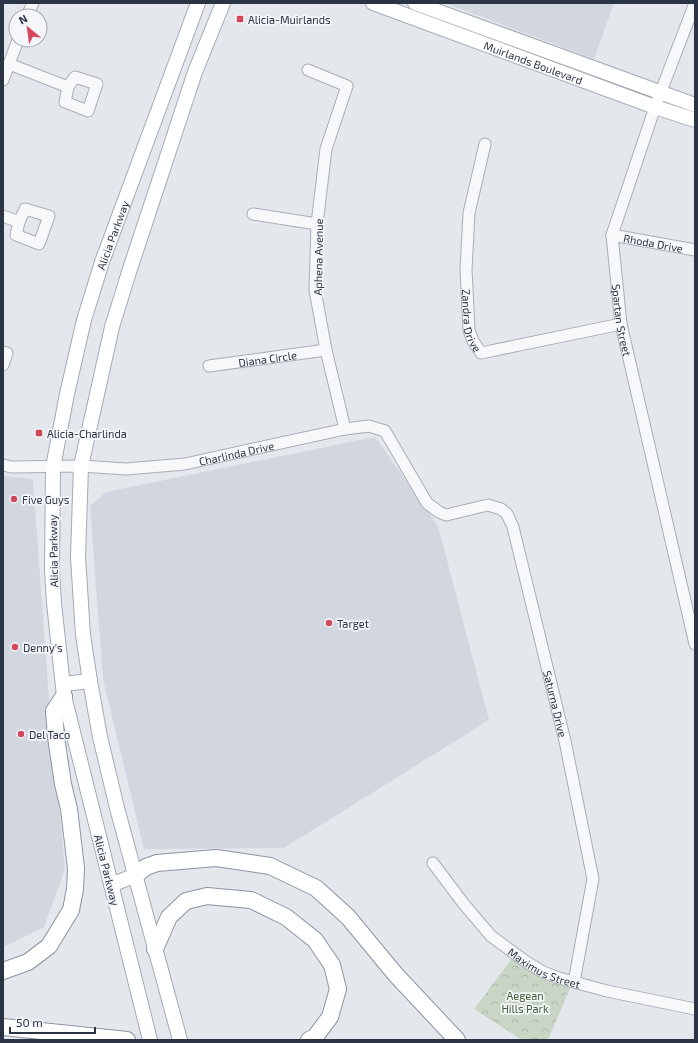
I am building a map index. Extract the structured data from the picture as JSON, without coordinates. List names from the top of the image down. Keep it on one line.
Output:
{"streets":{"main road":["Muirlands Boulevard","Alicia Parkway"],"street":["Rhoda Drive","Aphena Avenue","Zandra Drive","Spartan Street","Diana Circle","Charlinda Drive","Saturna Drive","Maximus Street"]},"crossings":[["Muirlands Boulevard","Spartan Street"],["Alicia Parkway","Charlinda Drive"],["Rhoda Drive","Spartan Street"],["Aphena Avenue","Diana Circle"],["Aphena Avenue","Charlinda Drive"],["Zandra Drive","Spartan Street"],["Charlinda Drive","Saturna Drive"],["Saturna Drive","Maximus Street"]],"parks":["Aegean Hills Park"],"places":{"transit":["Alicia-Muirlands","Alicia-Charlinda"],"other":["Five Guys","Target","Denny's","Del Taco"]},"scale_bar":"50 m","north":"top left"}
